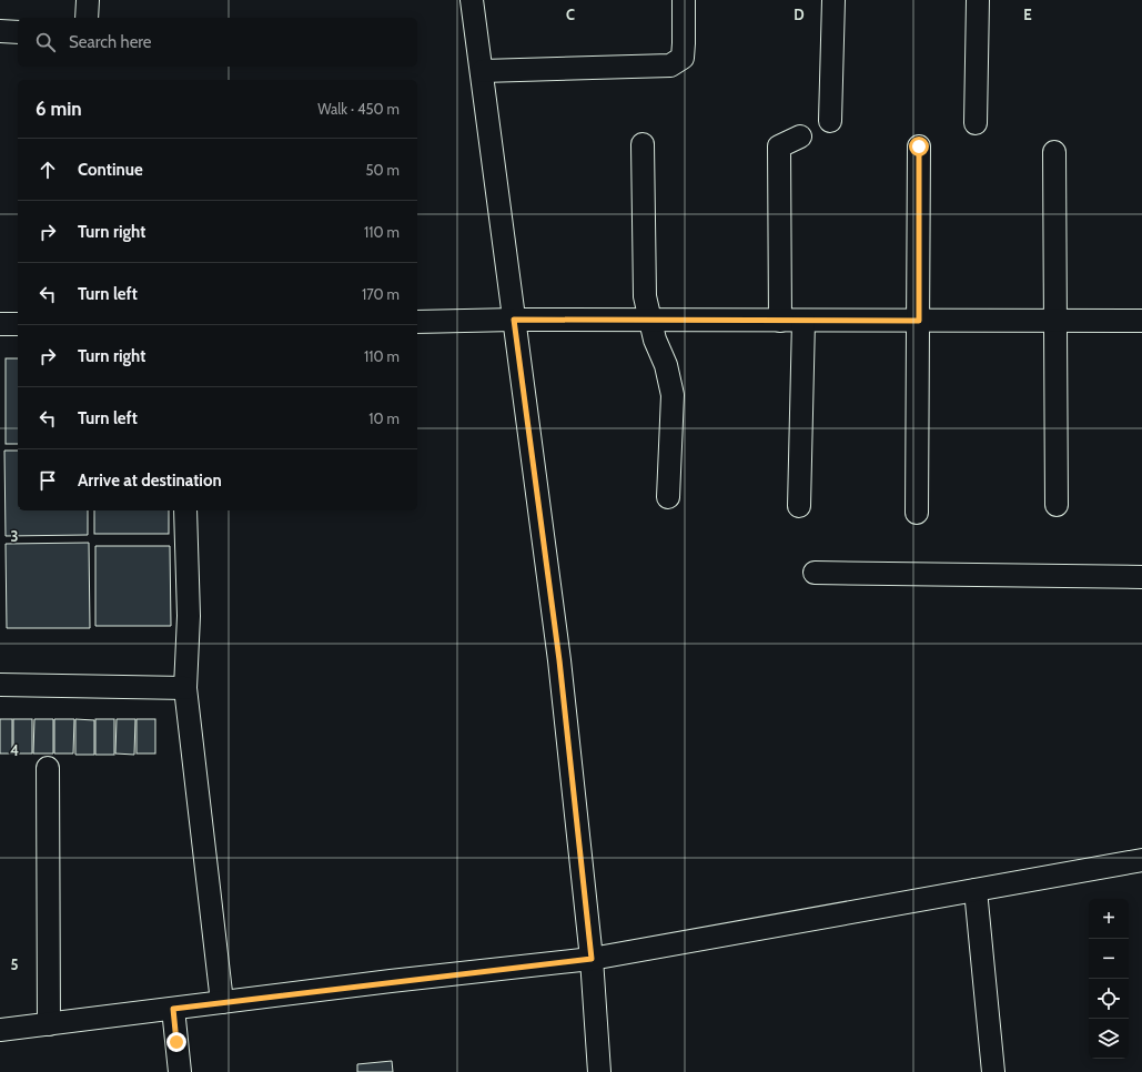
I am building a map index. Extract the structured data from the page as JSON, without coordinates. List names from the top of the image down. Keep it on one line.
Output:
{"page":{"search":"Search here","heading":["6 min","Walk · 450 m"],"list":[["Continue","50 m"],["Turn right","110 m"],["Turn left","170 m"],["Turn right","110 m"],["Turn left","10 m"],"Arrive at destination"],"map_buttons":["+","−"]},"grid":{"columns":["C","D","E"],"rows":["3","4","5"]}}
